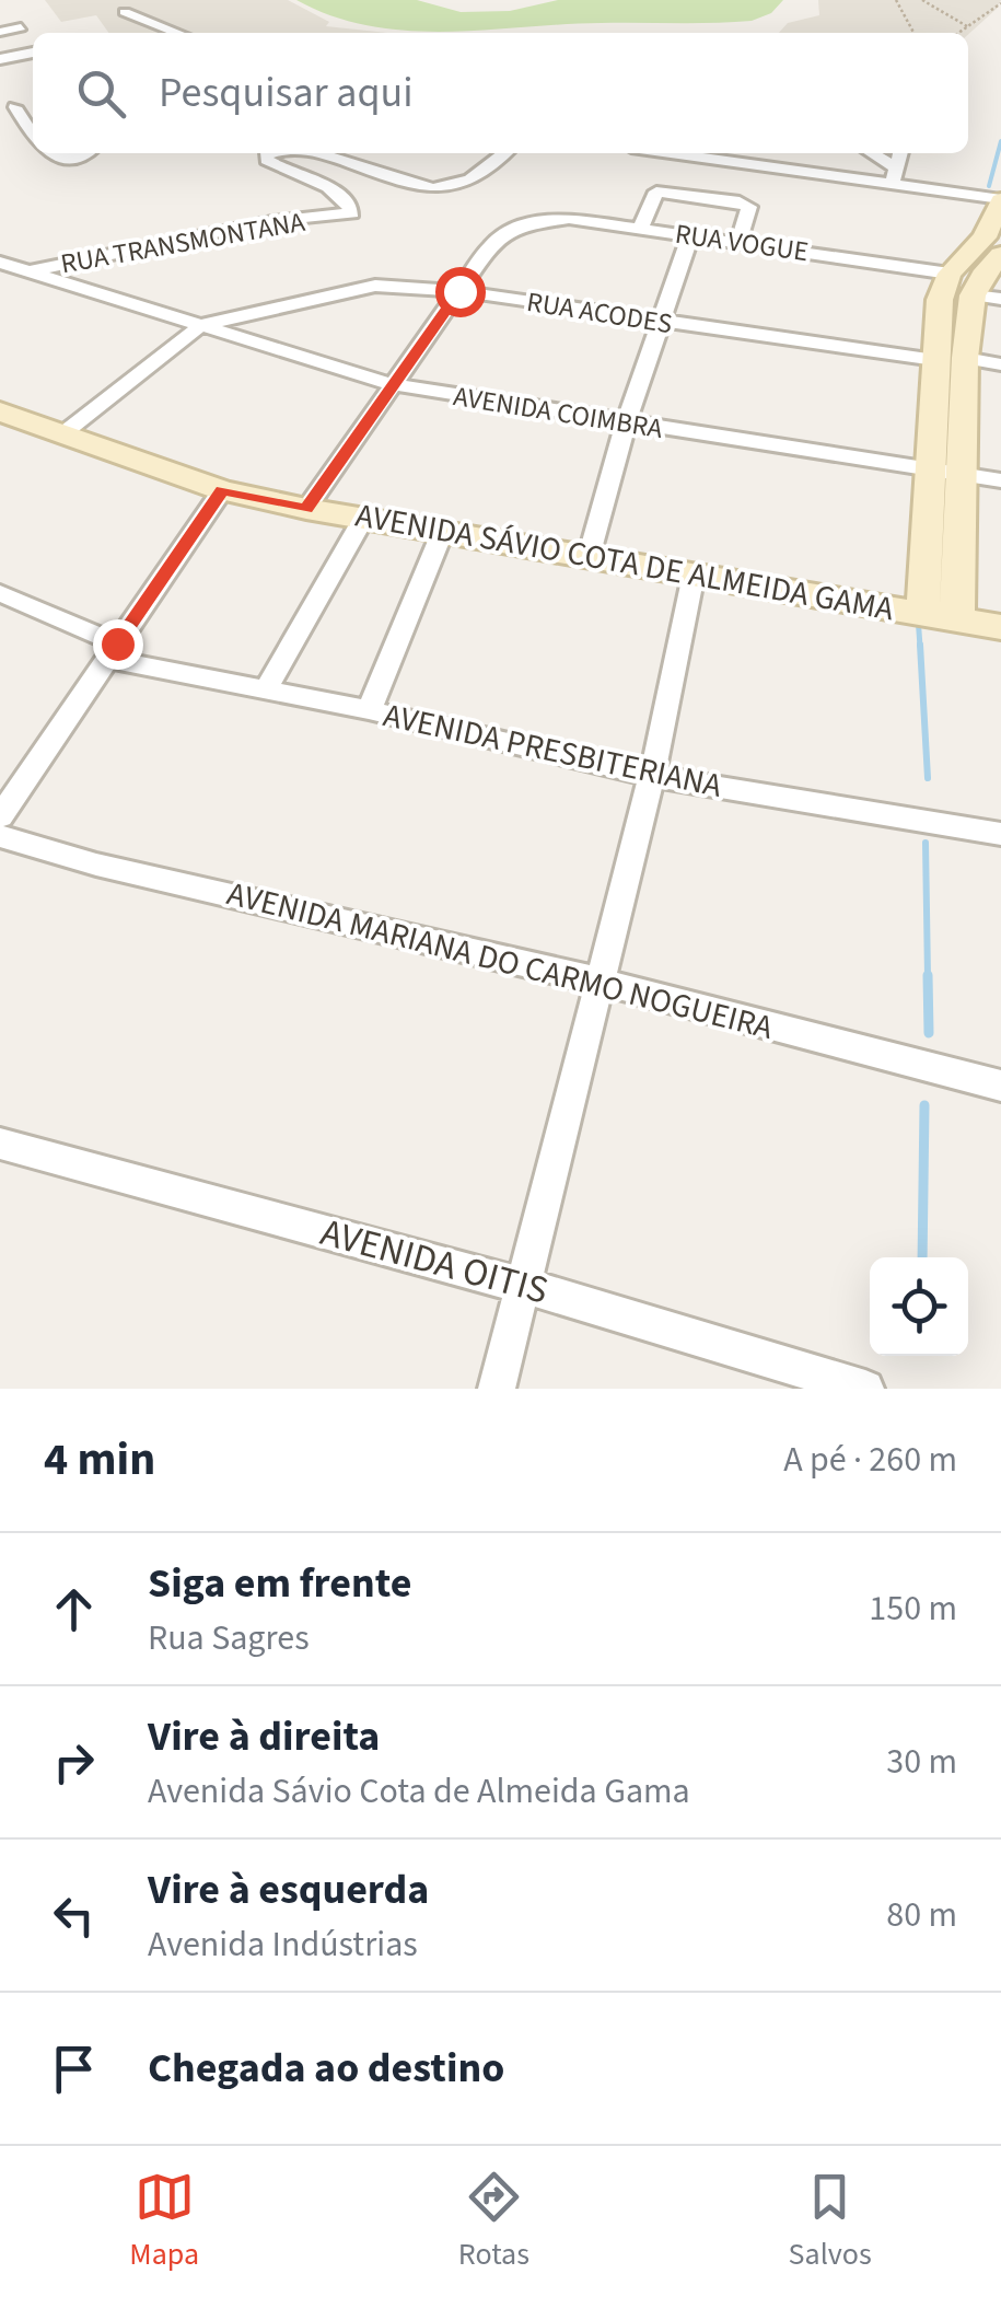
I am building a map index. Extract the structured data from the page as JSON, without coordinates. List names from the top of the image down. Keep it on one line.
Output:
{"streets":{"street":["RUA TRANSMONTANA","RUA VOGUE","RUA ACODES","AVENIDA COIMBRA","AVENIDA SÁVIO COTA DE ALMEIDA GAMA","AVENIDA PRESBITERIANA","AVENIDA MARIANA DO CARMO NOGUEIRA","AVENIDA OITIS"]},"crossings":[["RUA TRANSMONTANA","AVENIDA COIMBRA"],["RUA VOGUE","RUA ACODES"],["RUA ACODES","AVENIDA COIMBRA"]],"page":{"search":"Pesquisar aqui","heading":["4 min","A pé · 260 m"],"list":[["Siga em frente","Rua Sagres","150 m"],["Vire à direita","Avenida Sávio Cota de Almeida Gama","30 m"],["Vire à esquerda","Avenida Indústrias","80 m"],"Chegada ao destino"],"nav":["Mapa","Rotas","Salvos"]}}
